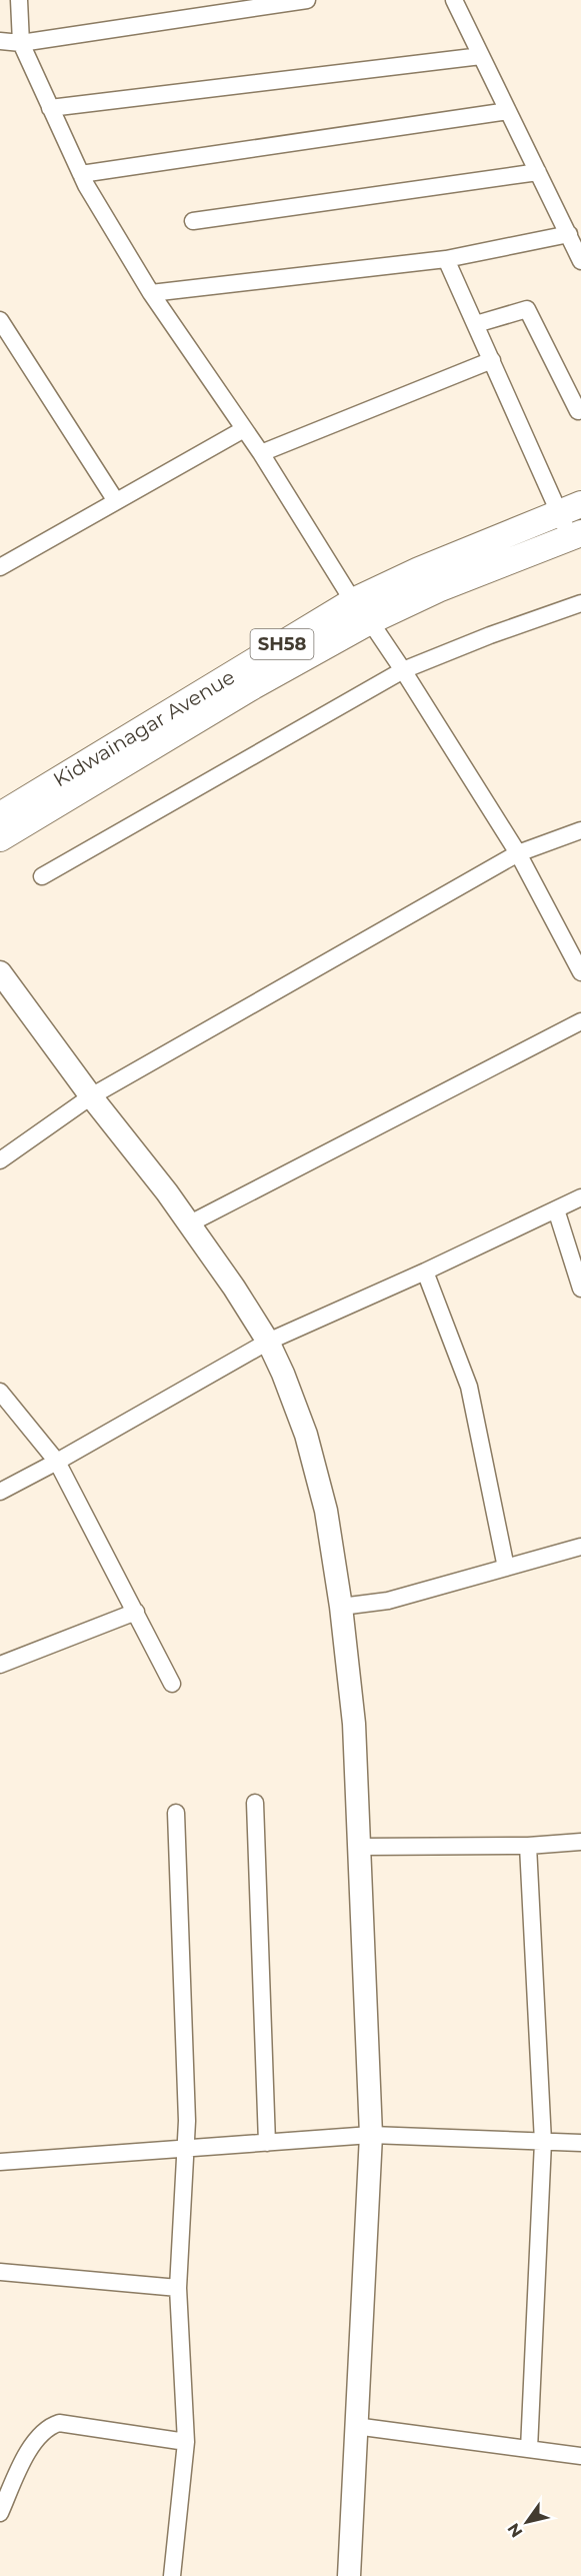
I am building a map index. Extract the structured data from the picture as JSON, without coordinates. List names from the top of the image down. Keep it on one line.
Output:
{"streets":{"main road":["SH58","Kidwainagar Avenue"]},"north":"bottom left"}
